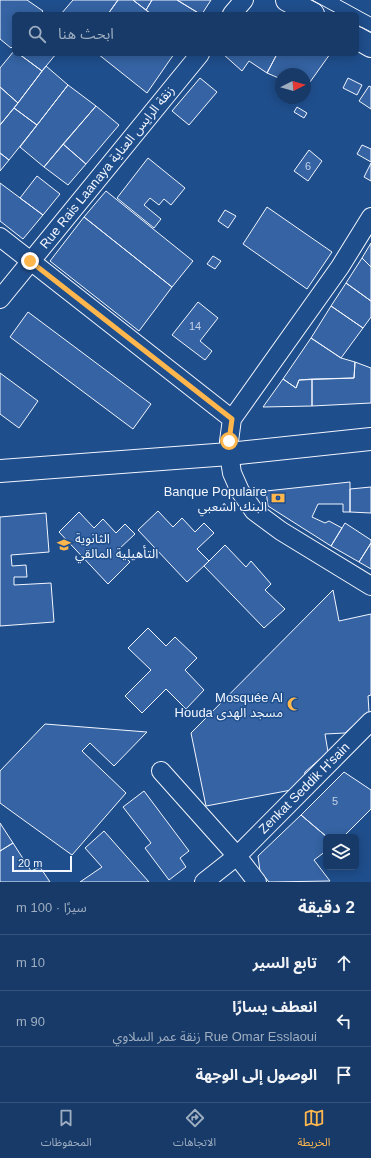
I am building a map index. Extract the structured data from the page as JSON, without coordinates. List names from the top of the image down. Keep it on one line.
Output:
{"streets":{"street":["Rue Rais Laanaya زنقة الرايس العناية","Zenkat Seddik H'sain"]},"places":{"bank":["Banque Populaire البنك الشعبي"],"school or university":["الثانوية التأهيلية المالقي"],"mosque":["Mosquée Al Houda مسجد الهدى"]},"house_numbers":["6","14","5"],"scale_bar":"20 m","north":"right","page":{"search":"ابحث هنا","scale":"20 m","heading":["2 دقيقة","سيرًا · 100 m"],"list":[["تابع السير","10 m"],["انعطف يسارًا","Rue Omar Esslaoui زنقة عمر السلاوي","90 m"],"الوصول إلى الوجهة"],"nav":["الخريطة","الاتجاهات","المحفوظات"]}}
